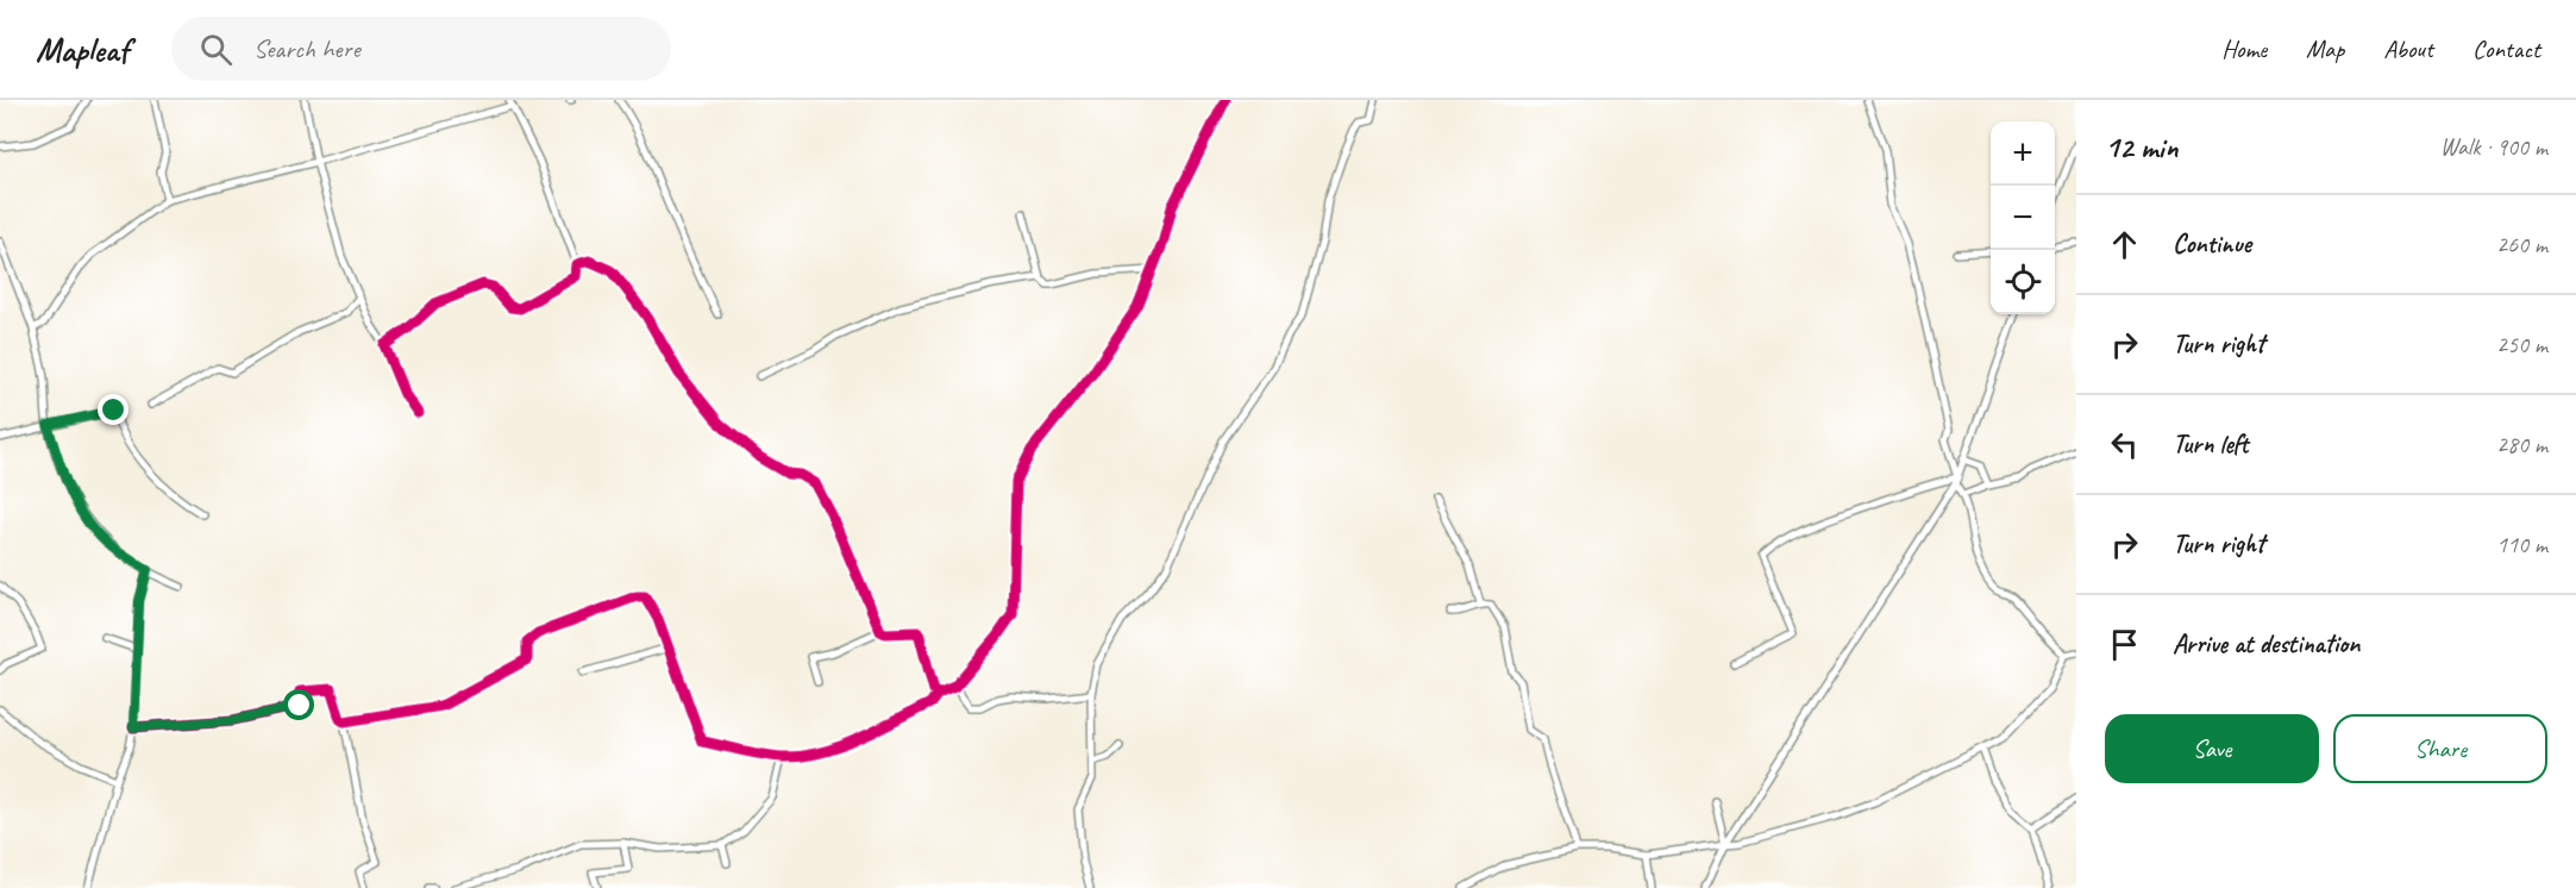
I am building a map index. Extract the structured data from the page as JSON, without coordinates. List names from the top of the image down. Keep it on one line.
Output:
{"page":{"header":"Mapleaf","search":"Search here","nav":["Home","Map","About","Contact"],"heading":["12 min","Walk · 900 m"],"map_buttons":["+","−"],"list":[["Continue","260 m"],["Turn right","250 m"],["Turn left","280 m"],["Turn right","110 m"],"Arrive at destination"],"buttons":["Save","Share"]}}
